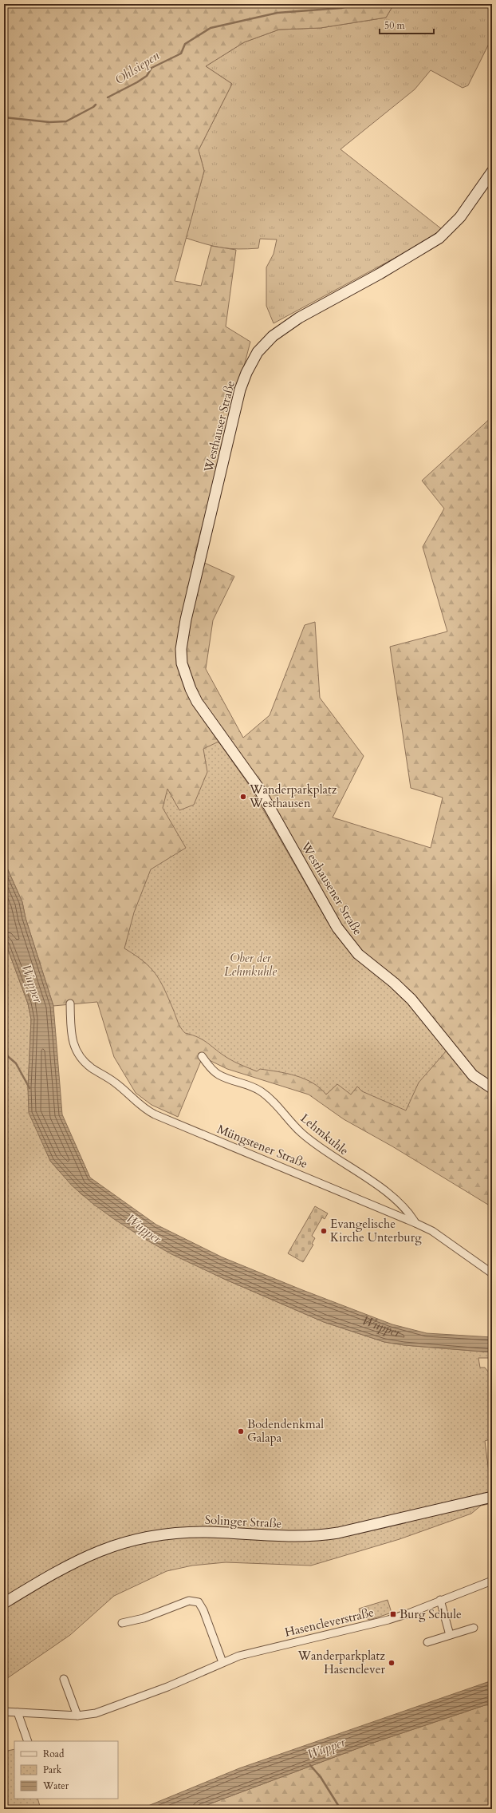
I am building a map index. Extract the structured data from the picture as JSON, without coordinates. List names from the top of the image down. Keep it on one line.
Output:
{"streets":{"main road":["Westhauser Straße","Westhausener Straße","Solinger Straße"],"street":["Lehmkuhle","Müngstener Straße","Hasencleverstraße"]},"crossings":[["Westhauser Straße","Westhausener Straße"],["Lehmkuhle","Müngstener Straße"]],"water":["Ohlsiepen","Wupper"],"parks":["Ober der Lehmkuhle"],"places":{"other":["Wanderparkplatz Westhausen","Evangelische Kirche Unterburg","Bodendenkmal Galapa","Wanderparkplatz Hasenclever"],"transit":["Burg Schule"]},"legend":["Road","Park","Water"],"scale_bar":"50 m"}
